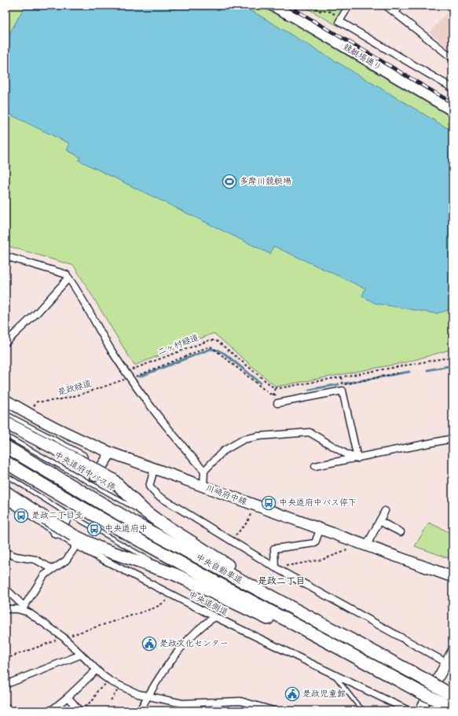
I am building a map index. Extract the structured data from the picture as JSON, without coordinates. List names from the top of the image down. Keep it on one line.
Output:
{"streets":{"highway":["中央自動車道"],"main road":["川崎府中線"],"street":["競艇場通り","中央道側道"],"lane":["中央道府中バス停"],"path":["二ヶ村緑道","是政緑道"]},"crossings":[["是政緑道","川崎府中線"]],"districts":["是政二丁目"],"places":{"sports":["多摩川競艇場"],"bus stop":["中央道府中バス停下","是政二丁目北","中央道府中"],"public building":["是政文化センター","是政児童館"]}}
